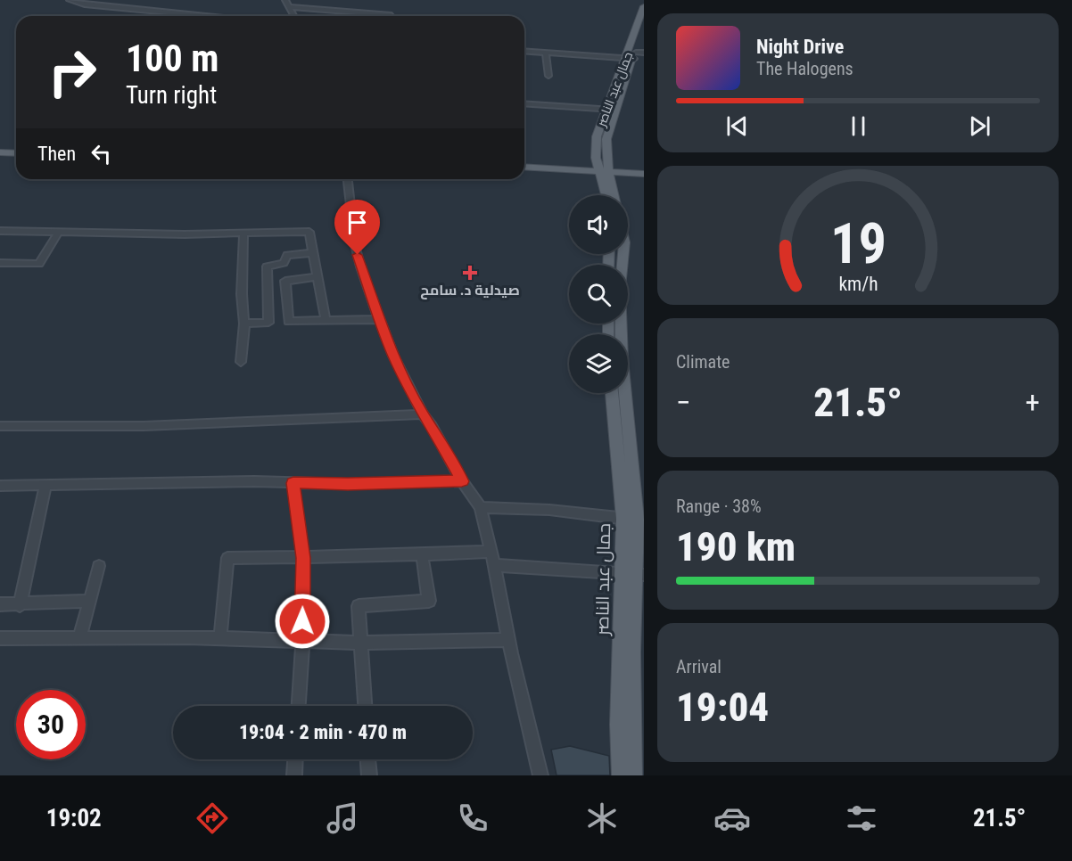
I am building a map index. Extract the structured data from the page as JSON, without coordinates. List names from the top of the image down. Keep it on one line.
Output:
{"streets":{"main road":["جمال عبد الناصر"]},"places":{"health":["صيدلية د. سامح"]},"page":{"turn":["100 m","Turn right"],"song":["Night Drive","The Halogens"],"then":"Then","tile":["Climate",["Range · 38%","190 km"],["Arrival","19:04"]],"heat":["−","21.5°","+"],"limit":"30","trip":"19:04 · 2 min · 470 m","tabs":["19:02","21.5°"],"gauge":["19","km/h"]}}
